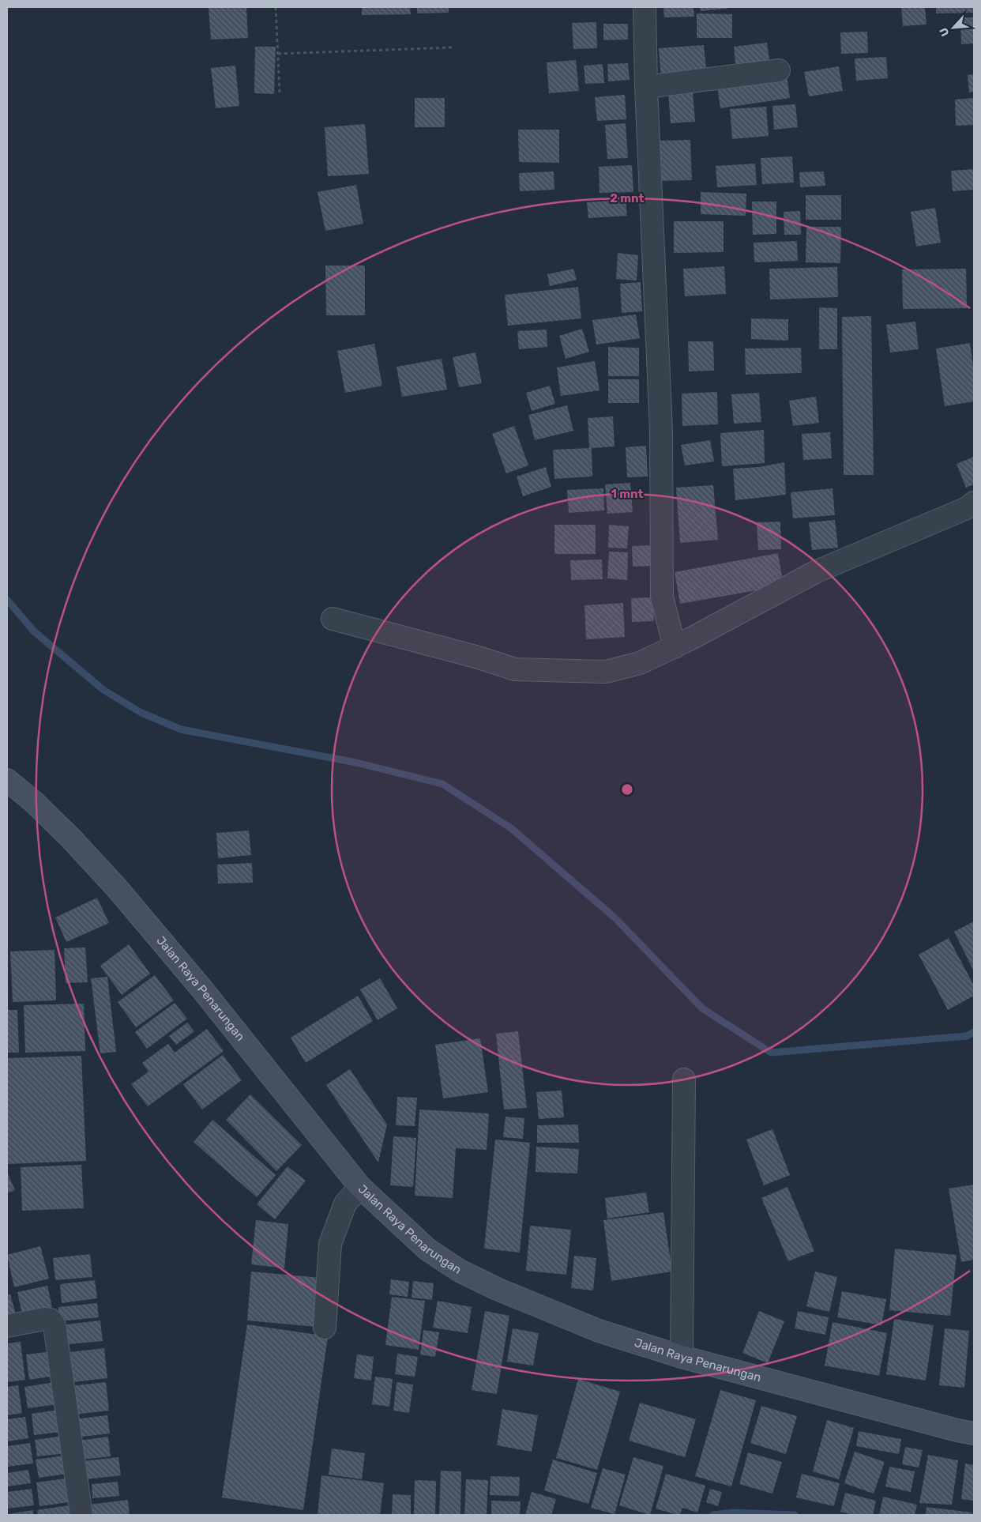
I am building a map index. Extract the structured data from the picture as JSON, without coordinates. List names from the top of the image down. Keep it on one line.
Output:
{"streets":{"main road":["Jalan Raya Penarungan"]},"north":"bottom left","rings":["2 mnt","1 mnt"]}
